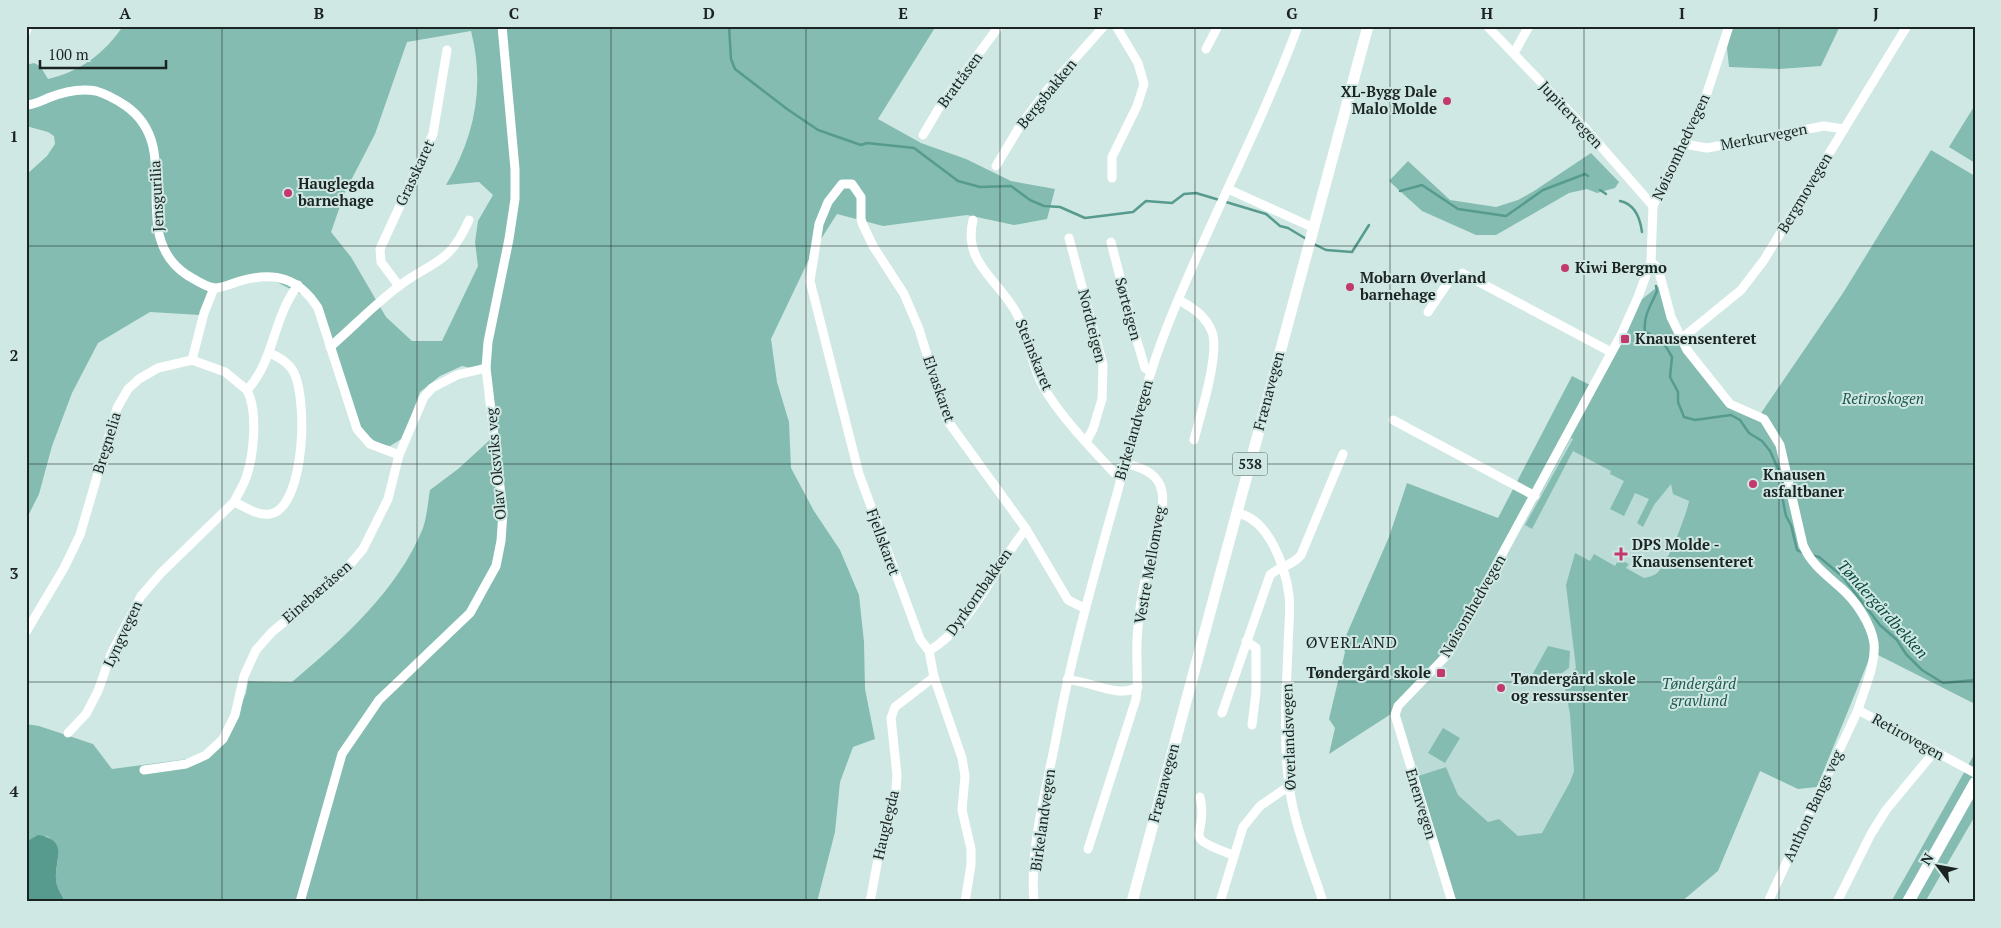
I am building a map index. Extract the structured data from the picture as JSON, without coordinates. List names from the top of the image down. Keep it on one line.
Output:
{"streets":{"main road":["Frænavegen","538"],"street":["Brattåsen","Bergsbakken","Jupitervegen","Merkurvegen","Nøisomhedvegen","Grasskaret","Bergmovegen","Jensgurilia","Sørteigen","Nordteigen","Steinskaret","Elvaskaret","Birkelandvegen","Bregnelia","Olav Oksviks veg","Fjellskaret","Vestre Mellomveg","Einebæråsen","Dyrkornbakken","Lyngvegen","Øverlandsvegen","Retirovegen","Enenvegen","Anthon Bangs veg","Hauglegda"]},"crossings":[["Jupitervegen","Nøisomhedvegen"],["Merkurvegen","Nøisomhedvegen"],["Merkurvegen","Bergmovegen"],["Nøisomhedvegen","Retirovegen"],["Nøisomhedvegen","Enenvegen"],["Bergmovegen","Retirovegen"],["Sørteigen","Birkelandvegen"],["Nordteigen","Steinskaret"],["Steinskaret","Birkelandvegen"],["Elvaskaret","Birkelandvegen"],["Elvaskaret","Fjellskaret"],["Elvaskaret","Dyrkornbakken"],["Frænavegen","Øverlandsvegen"],["Birkelandvegen","Vestre Mellomveg"],["Olav Oksviks veg","Einebæråsen"],["Fjellskaret","Dyrkornbakken"],["Fjellskaret","Hauglegda"],["Retirovegen","Anthon Bangs veg"]],"districts":["ØVERLAND"],"water":["Tøndergårdbekken"],"parks":["Retiroskogen","Tøndergård gravlund"],"places":{"other":["XL-Bygg Dale Malo Molde","Hauglegda barnehage","Kiwi Bergmo","Mobarn Øverland barnehage","Knausen asfaltbaner","Tøndergård skole og ressurssenter"],"transit":["Knausensenteret","Tøndergård skole"],"health":["DPS Molde - Knausensenteret"]},"scale_bar":"100 m","north":"top left","grid":{"columns":["A","B","C","D","E","F","G","H","I","J"],"rows":["1","2","3","4"]}}
